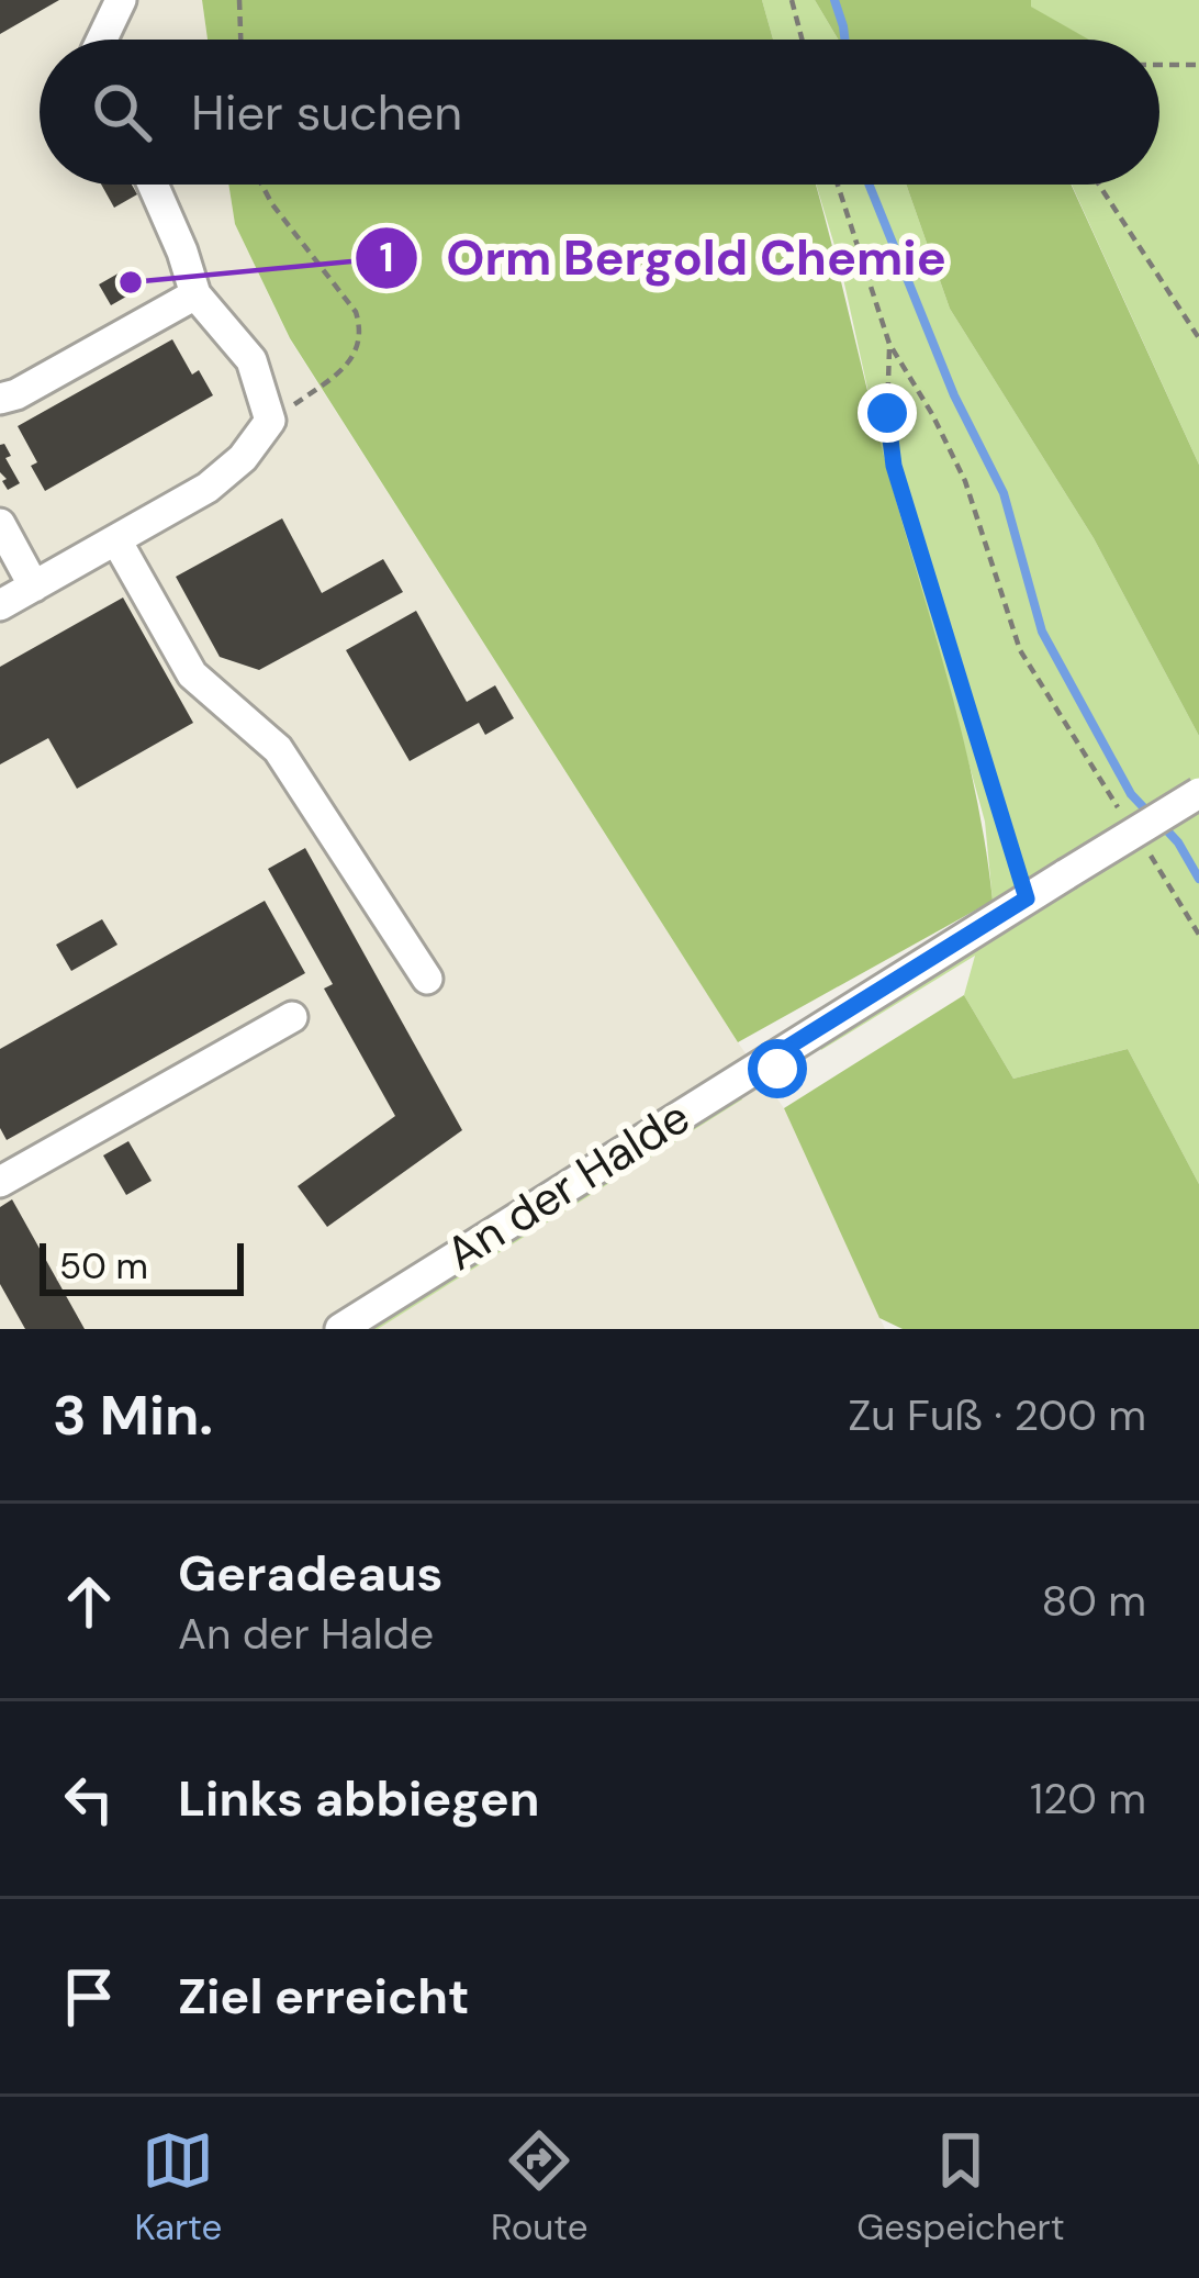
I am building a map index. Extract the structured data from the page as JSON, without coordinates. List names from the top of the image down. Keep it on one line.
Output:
{"streets":{"street":["An der Halde"]},"places":["Orm Bergold Chemie"],"scale_bar":"50 m","page":{"search":"Hier suchen","scale":"50 m","heading":["3 Min.","Zu Fuß · 200 m"],"list":[["Geradeaus","An der Halde","80 m"],["Links abbiegen","120 m"],"Ziel erreicht"],"nav":["Karte","Route","Gespeichert"]}}
